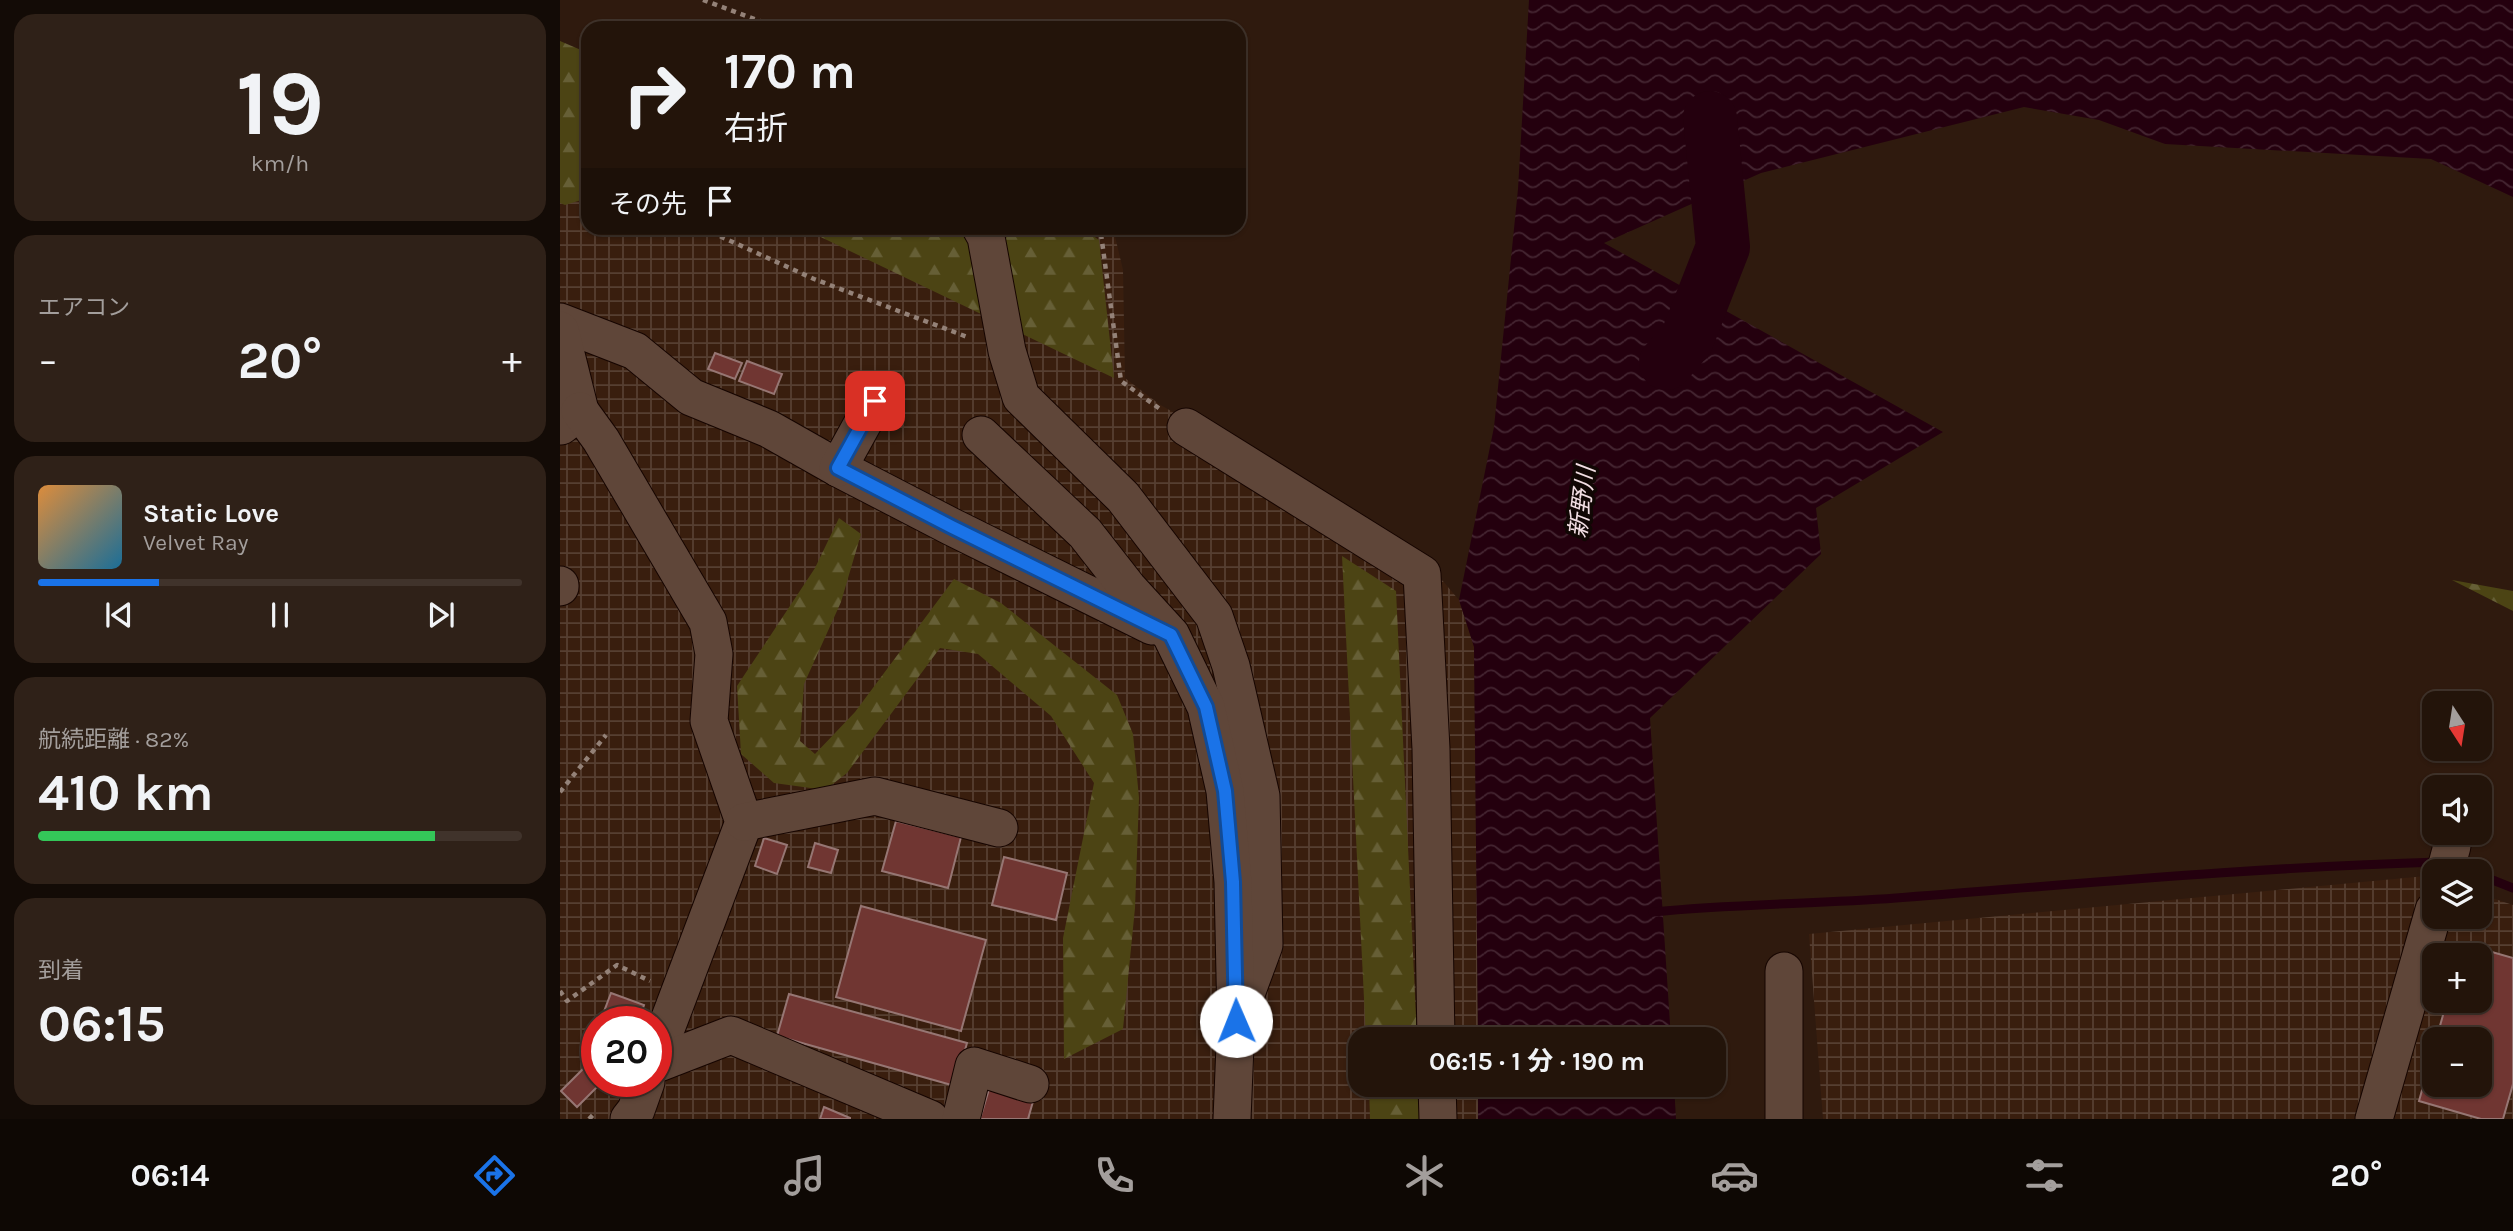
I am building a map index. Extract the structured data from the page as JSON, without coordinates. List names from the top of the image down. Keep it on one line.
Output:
{"water":["新野川"],"north":"bottom","page":{"tile":[["19","km/h"],"エアコン",["航続距離 · 82%","410 km"],["到着","06:15"]],"turn":["170 m","右折"],"then":"その先","heat":["−","20°","+"],"song":["Static Love","Velvet Ray"],"map_buttons":["+","−"],"limit":"20","trip":"06:15 · 1 分 · 190 m","tabs":["06:14","20°"]}}
